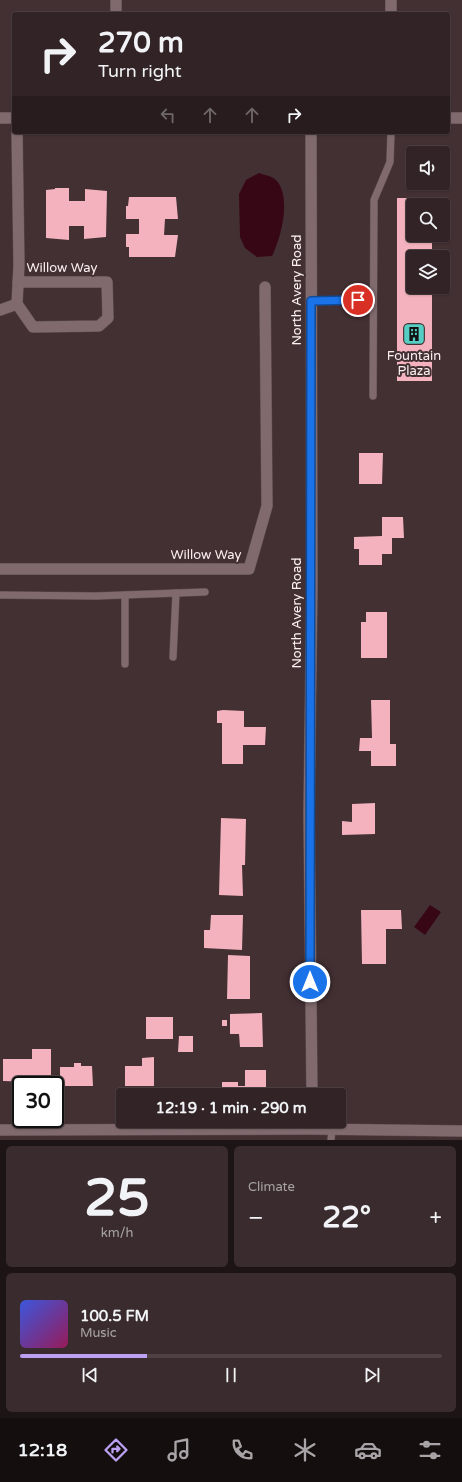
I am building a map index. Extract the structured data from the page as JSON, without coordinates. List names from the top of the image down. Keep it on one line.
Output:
{"streets":{"street":["Willow Way","North Avery Road"]},"places":{"building":["Fountain Plaza"]},"page":{"turn":["270 m","Turn right"],"limit":"30","trip":"12:19 · 1 min · 290 m","tile":[["25","km/h"],"Climate"],"heat":["−","22°","+"],"song":["100.5 FM","Music"],"tabs":"12:18"}}
